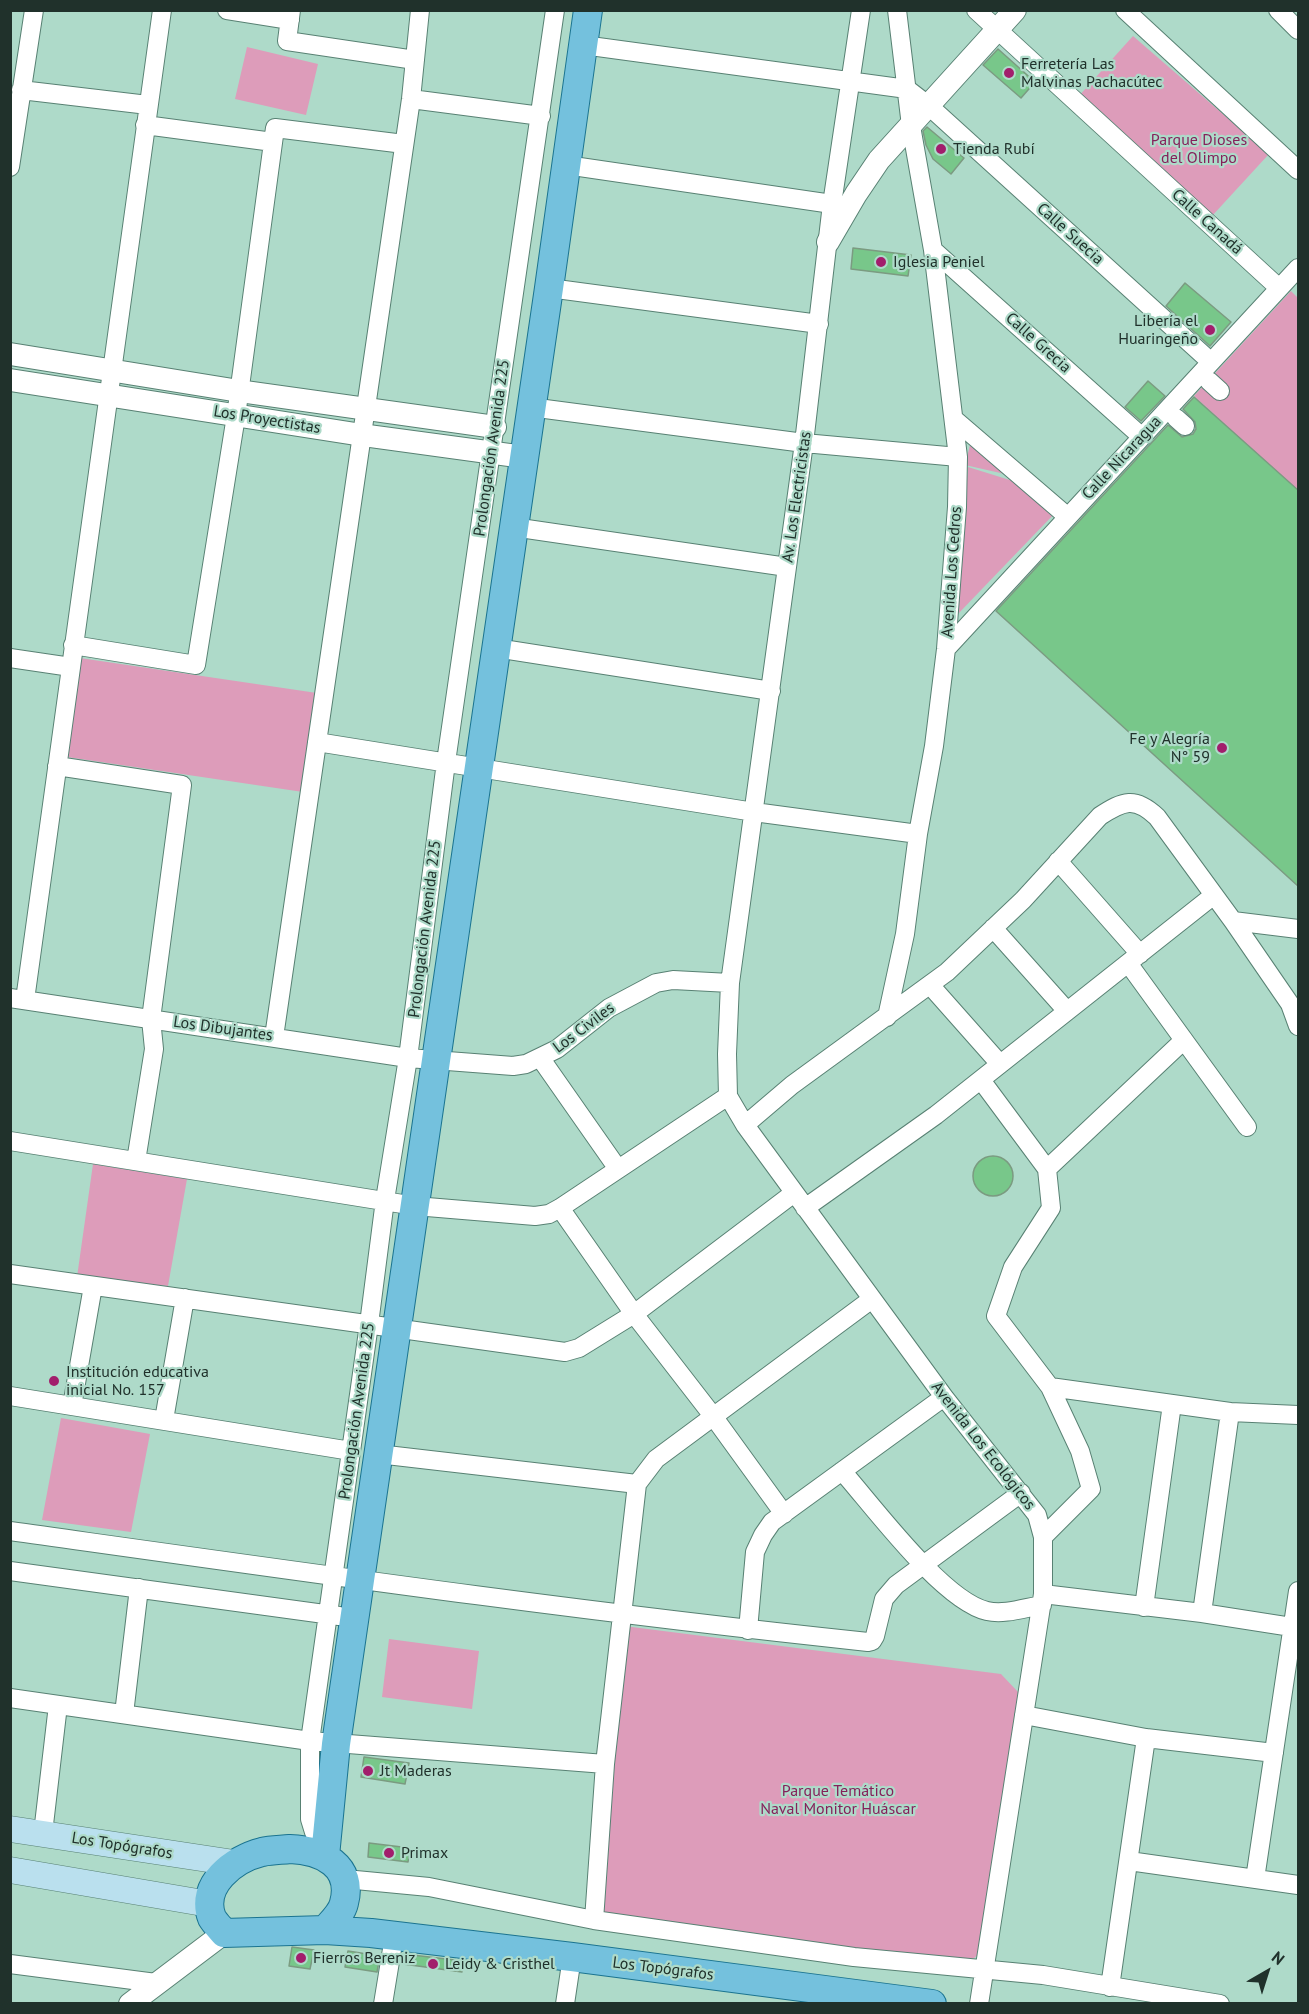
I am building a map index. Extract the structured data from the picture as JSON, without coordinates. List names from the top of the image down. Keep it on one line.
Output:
{"streets":{"main road":["Prolongación Avenida 225","Los Topógrafos"],"street":["Calle Canadá","Calle Suecia","Calle Grecia","Los Proyectistas","Calle Nicaragua","Av. Los Electricistas","Avenida Los Cedros","Los Civiles","Los Dibujantes","Avenida Los Ecológicos"]},"crossings":[["Calle Canadá","Calle Nicaragua"],["Calle Suecia","Calle Nicaragua"],["Calle Suecia","Avenida Los Cedros"],["Calle Grecia","Calle Nicaragua"],["Calle Grecia","Avenida Los Cedros"],["Los Proyectistas","Prolongación Avenida 225"],["Prolongación Avenida 225","Los Civiles"],["Prolongación Avenida 225","Los Dibujantes"],["Prolongación Avenida 225","Los Topógrafos"],["Calle Nicaragua","Avenida Los Cedros"],["Av. Los Electricistas","Los Civiles"],["Av. Los Electricistas","Avenida Los Ecológicos"],["Los Civiles","Los Dibujantes"],["Los Civiles","Avenida Los Ecológicos"]],"parks":["Parque Dioses del Olimpo","Parque Temático Naval Monitor Huáscar"],"places":["Ferretería Las Malvinas Pachacútec","Tienda Rubí","Iglesia Peniel","Libería el Huaringeño","Fe y Alegría N° 59","Institución educativa inicial No. 157","Jt Maderas","Primax","Fierros Bereniz","Leidy & Cristhel"],"north":"top right"}
